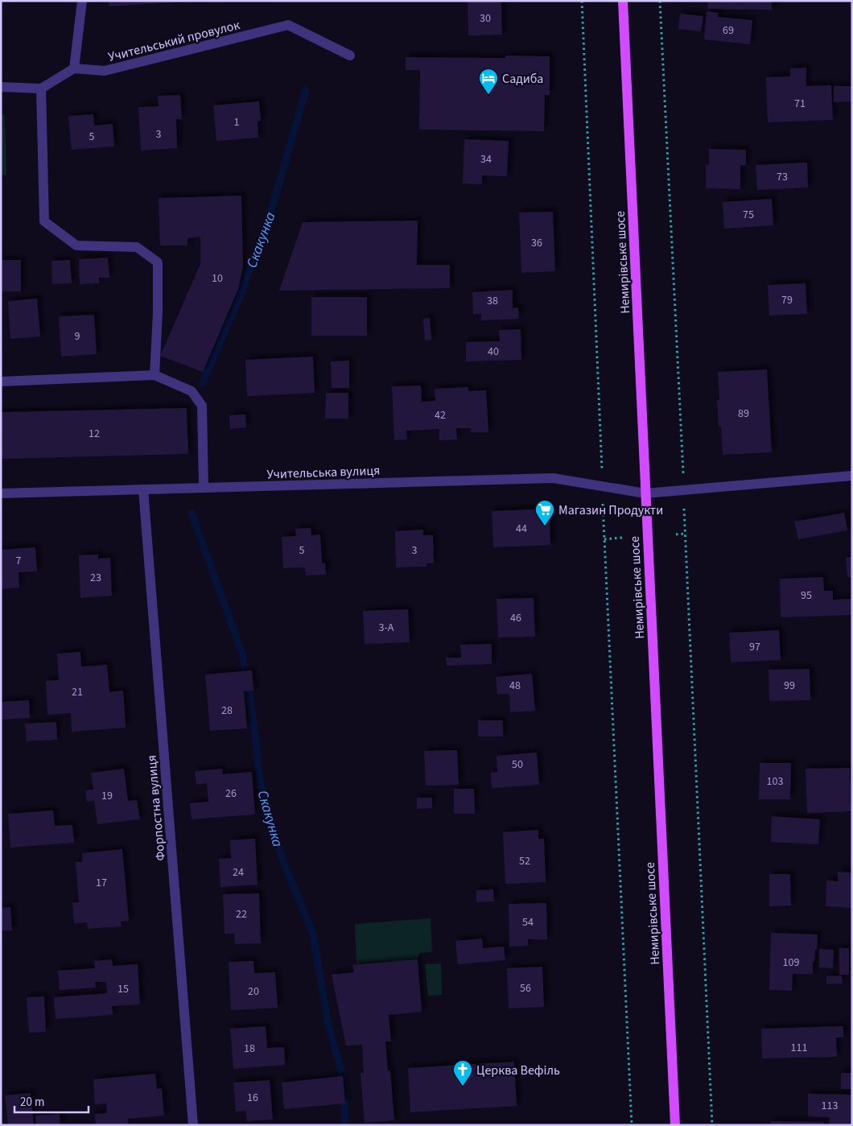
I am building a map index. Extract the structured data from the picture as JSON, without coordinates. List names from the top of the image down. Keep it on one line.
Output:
{"streets":{"main road":["Немирівське шосе"],"street":["Учительський провулок","Учительська вулиця","Форпостна вулиця"]},"crossings":[["Немирівське шосе","Учительська вулиця"],["Учительська вулиця","Форпостна вулиця"]],"water":["Скакунка"],"places":{"hotel":["Садиба"],"supermarket":["Магазин Продукти"],"church":["Церква Вефіль"]},"house_numbers":["30","69","71","1","3","5","34","73","75","36","10","79","38","9","40","89","42","12","44","5","3","7","23","95","46","3-А","97","48","99","21","28","50","103","26","19","52","24","17","22","54","109","56","15","20","111","18","16","113"],"scale_bar":"20 m"}
